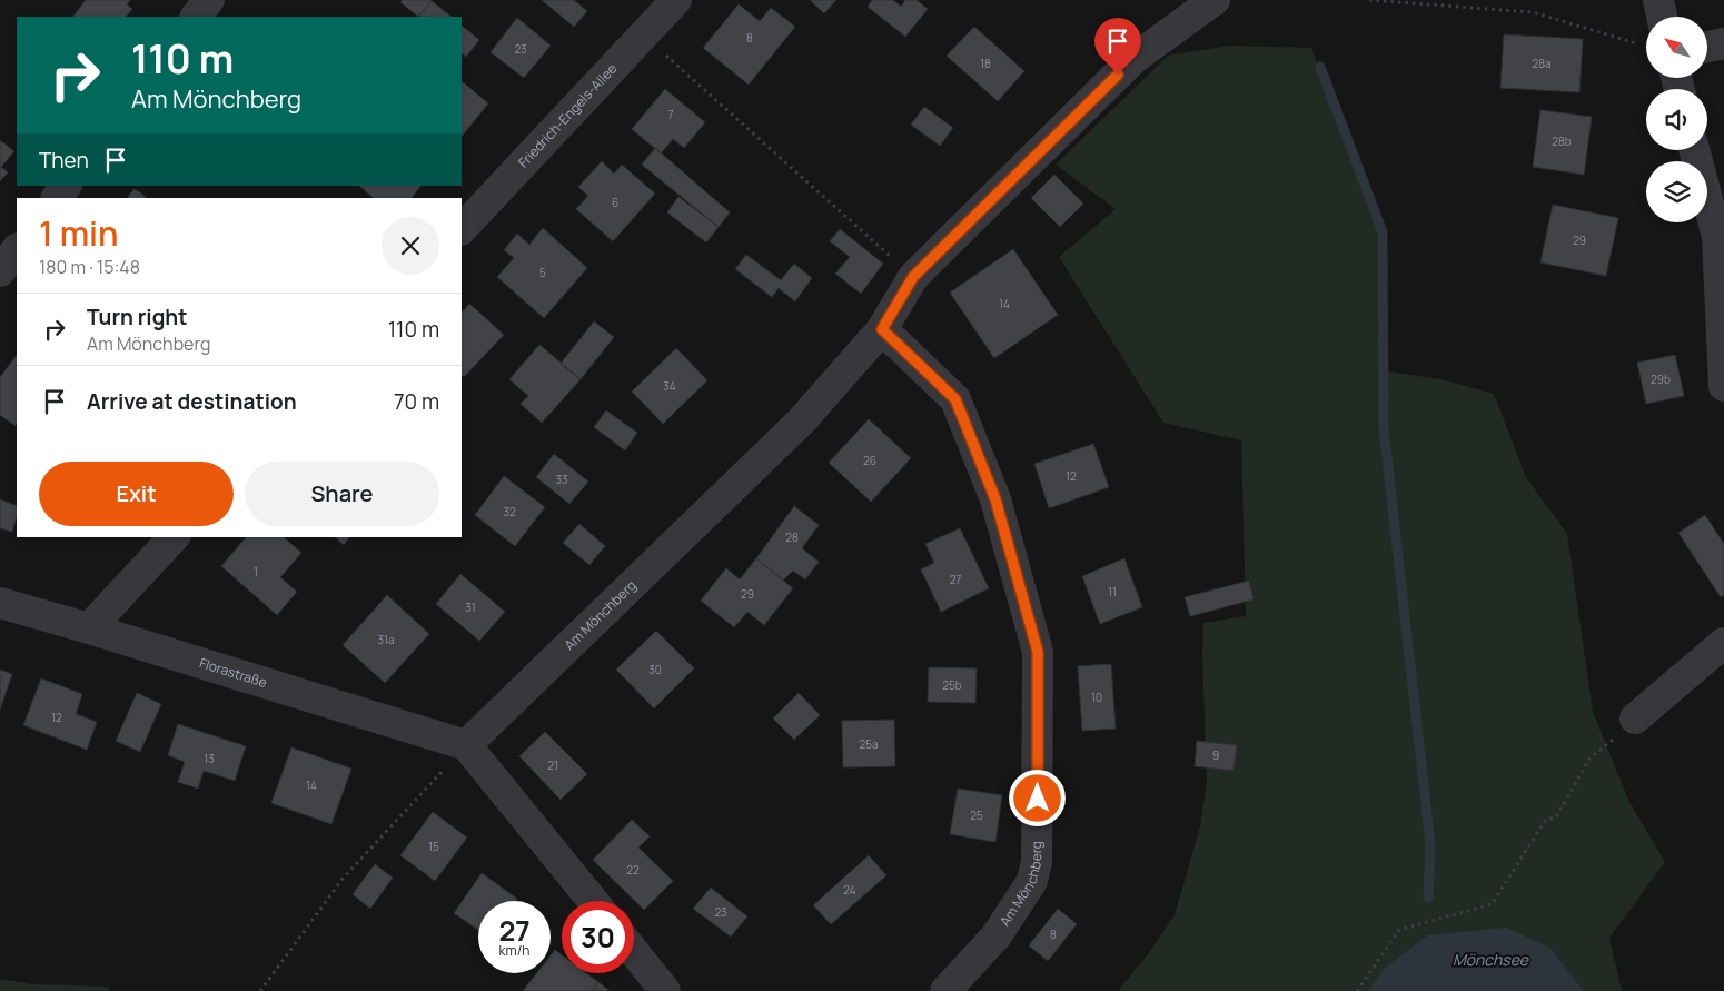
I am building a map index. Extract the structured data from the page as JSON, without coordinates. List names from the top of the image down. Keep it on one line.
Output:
{"streets":{"street":["Friedrich-Engels-Allee","Am Mönchberg","Florastraße"]},"crossings":[["Am Mönchberg","Florastraße"]],"water":["Mönchsee"],"house_numbers":["8","23","18","28a","7","28b","6","29","5","14","29b","34","26","12","33","32","28","1","27","11","29","31","31a","30","25b","10","12","25a","9","13","21","14","25","15","22","24","23","8"],"north":"top left","page":{"turn":["110 m","Am Mönchberg"],"then":"Then","heading":["1 min","180 m · 15:48"],"list":[{"name":"Turn right","note":"Am Mönchberg","value":"110 m"},{"name":"Arrive at destination","value":"70 m"}],"buttons":["Exit","Share"],"speed":"27 km/h","limit":"30"}}
